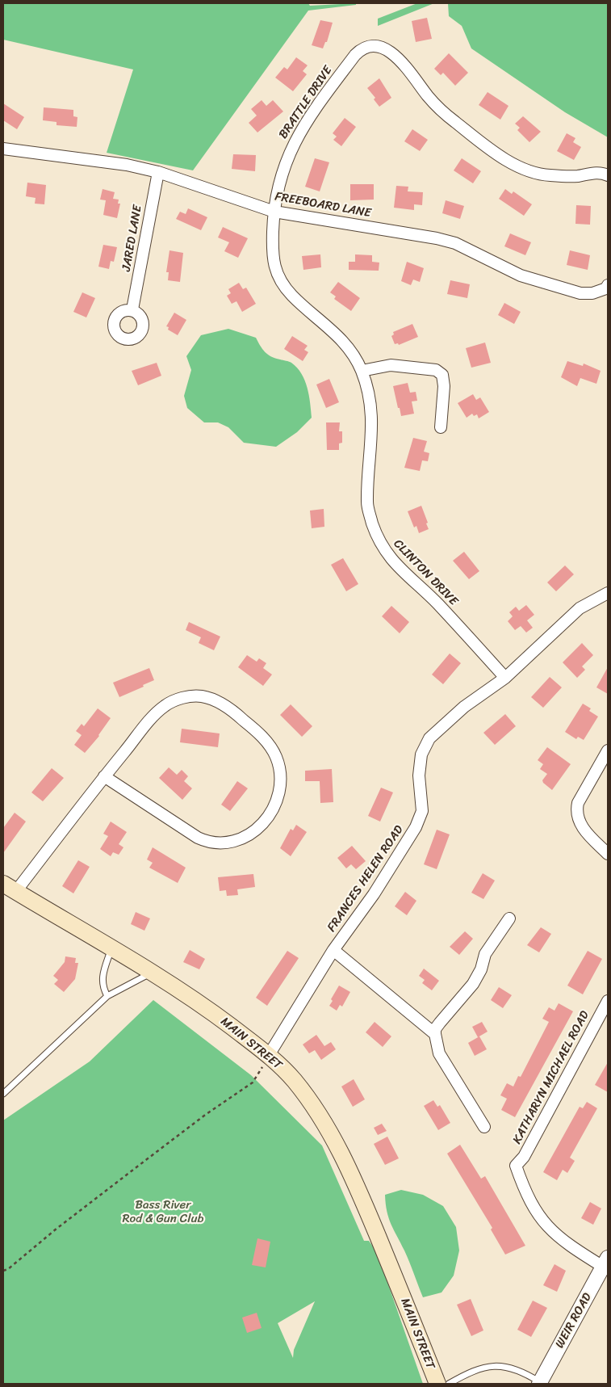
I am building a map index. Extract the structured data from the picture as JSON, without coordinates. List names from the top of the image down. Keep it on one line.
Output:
{"streets":{"main road":["MAIN STREET"],"street":["BRATTLE DRIVE","FREEBOARD LANE","JARED LANE","CLINTON DRIVE","FRANCES HELEN ROAD","KATHARYN MICHAEL ROAD","WEIR ROAD"]},"crossings":[["BRATTLE DRIVE","FREEBOARD LANE"],["BRATTLE DRIVE","CLINTON DRIVE"],["FREEBOARD LANE","JARED LANE"],["FREEBOARD LANE","CLINTON DRIVE"],["CLINTON DRIVE","FRANCES HELEN ROAD"],["FRANCES HELEN ROAD","MAIN STREET"],["KATHARYN MICHAEL ROAD","WEIR ROAD"]],"parks":["Bass River Rod & Gun Club"]}
